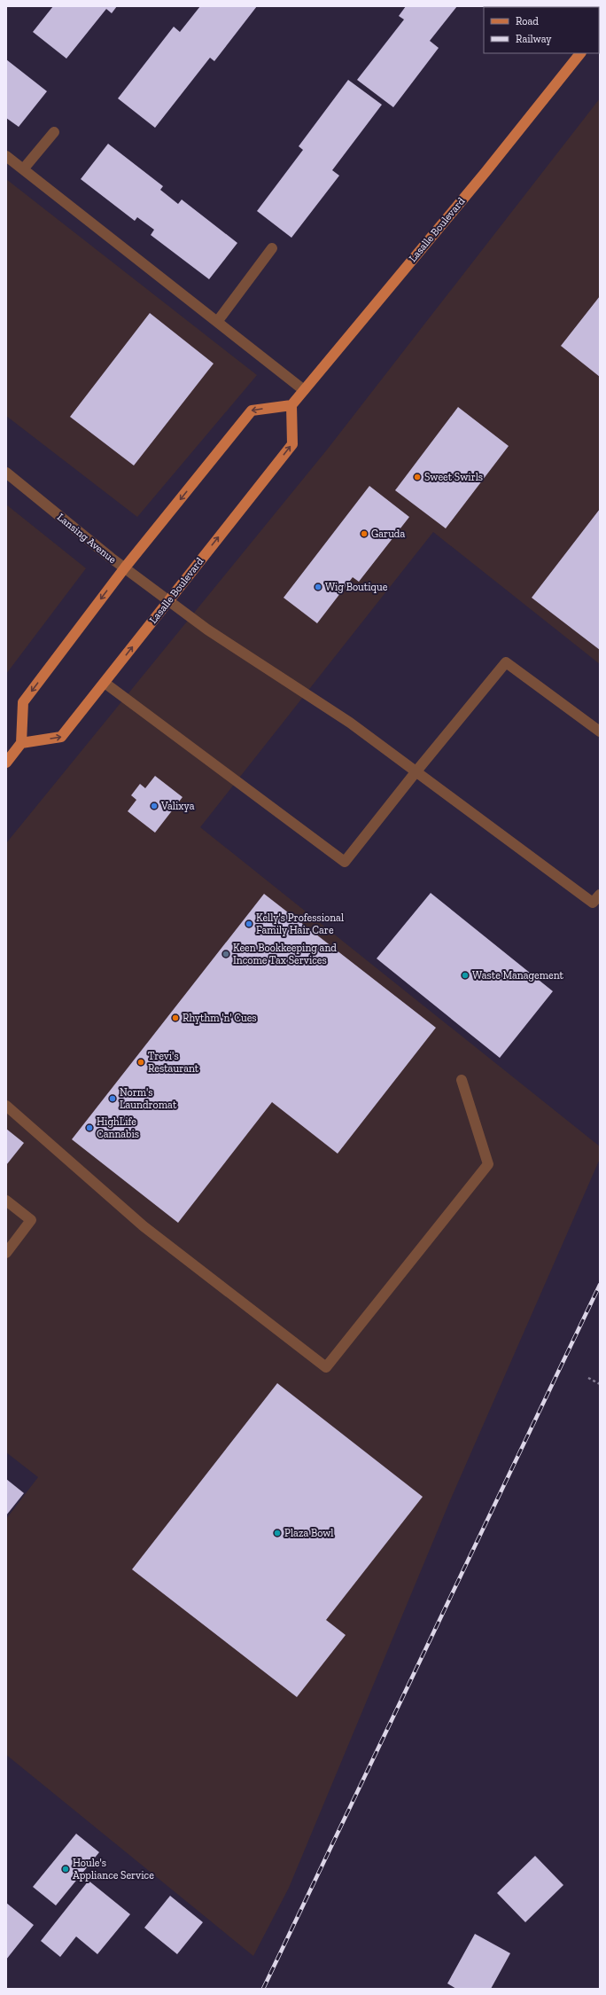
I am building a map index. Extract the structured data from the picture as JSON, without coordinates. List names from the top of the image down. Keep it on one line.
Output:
{"streets":{"main road":["Lasalle Boulevard"],"street":["Lansing Avenue"]},"crossings":[["Lasalle Boulevard","Lansing Avenue"]],"places":["Sweet Swirls","Garuda","Wig Boutique","Valixya","Kelly's Professional Family Hair Care","Keen Bookkeeping and Income Tax Services","Waste Management","Rhythm 'n' Cues","Trevi's Restaurant","Norm's Laundromat","HighLife Cannabis","Plaza Bowl","Houle's Appliance Service"],"legend":["Road","Railway"]}
